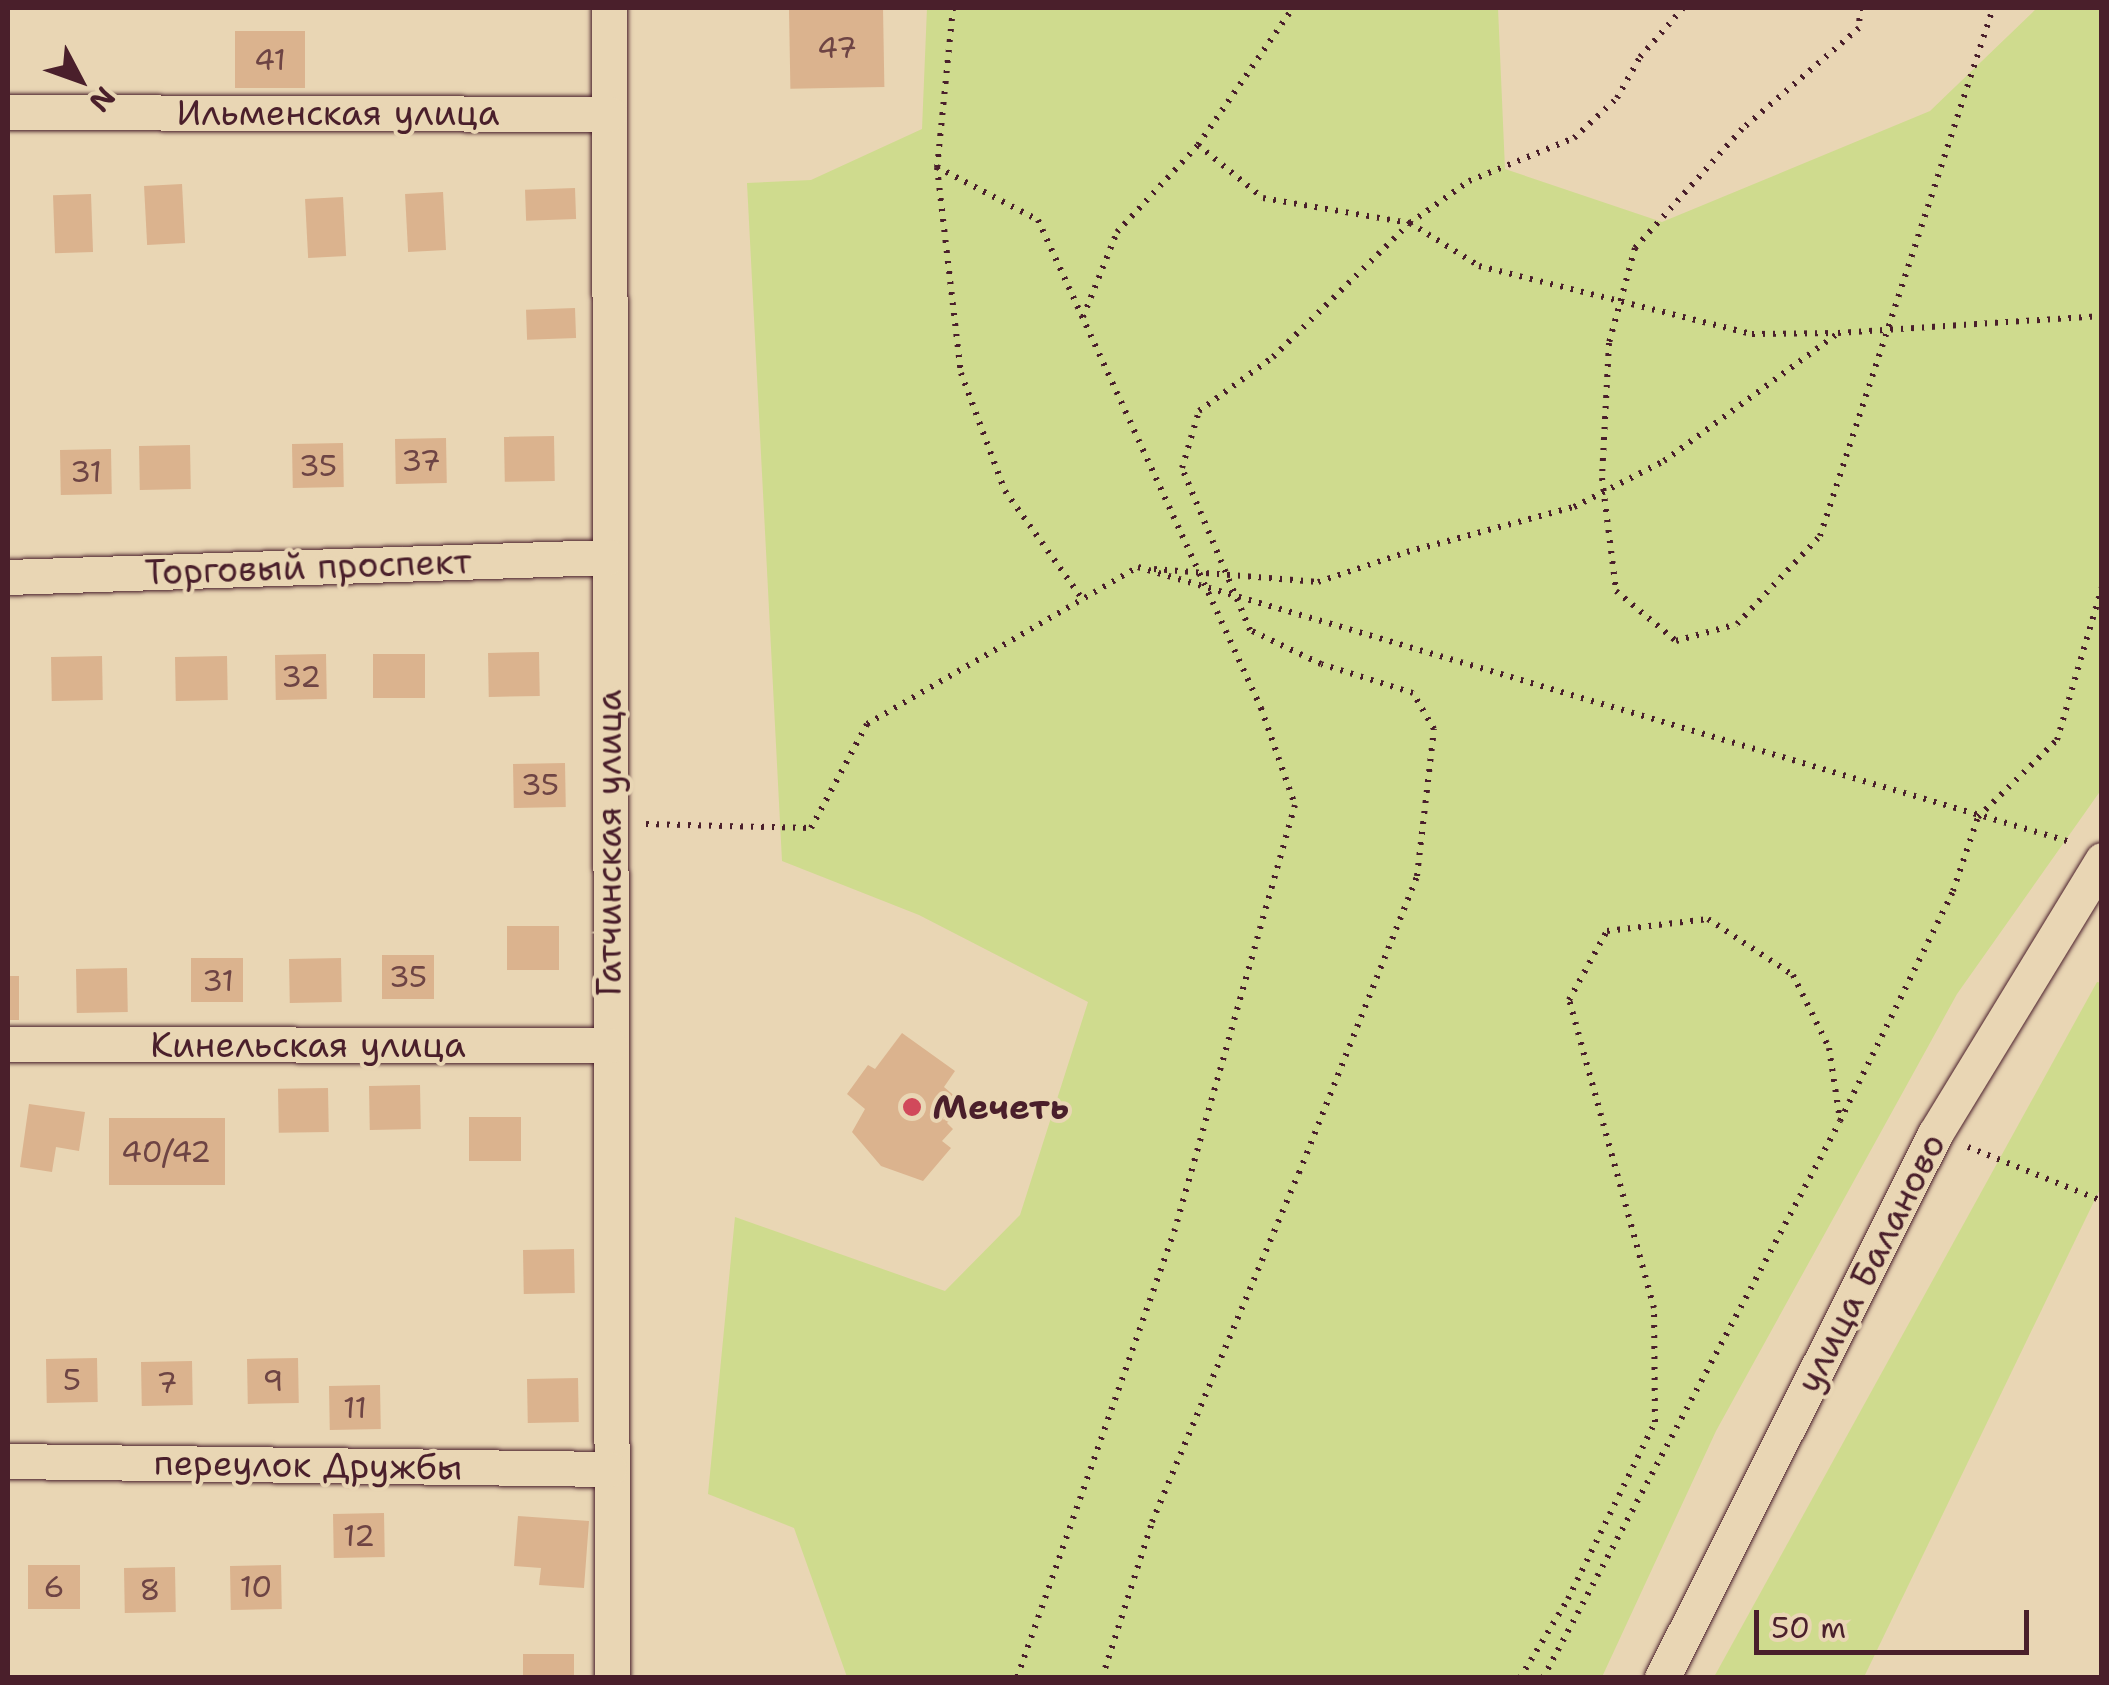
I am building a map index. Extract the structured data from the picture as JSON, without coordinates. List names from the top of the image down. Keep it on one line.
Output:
{"streets":{"street":["Ильменская улица","Торговый проспект","Гатчинская улица","Кинельская улица","улица Баланово","переулок Дружбы"]},"crossings":[["Ильменская улица","Гатчинская улица"],["Торговый проспект","Гатчинская улица"],["Гатчинская улица","Кинельская улица"],["Гатчинская улица","переулок Дружбы"]],"places":["Мечеть"],"house_numbers":["47","41","37","35","31","32","35","35","31","40/42","5","9","7","11","12","6","10","8"],"scale_bar":"50 m","north":"bottom right"}
